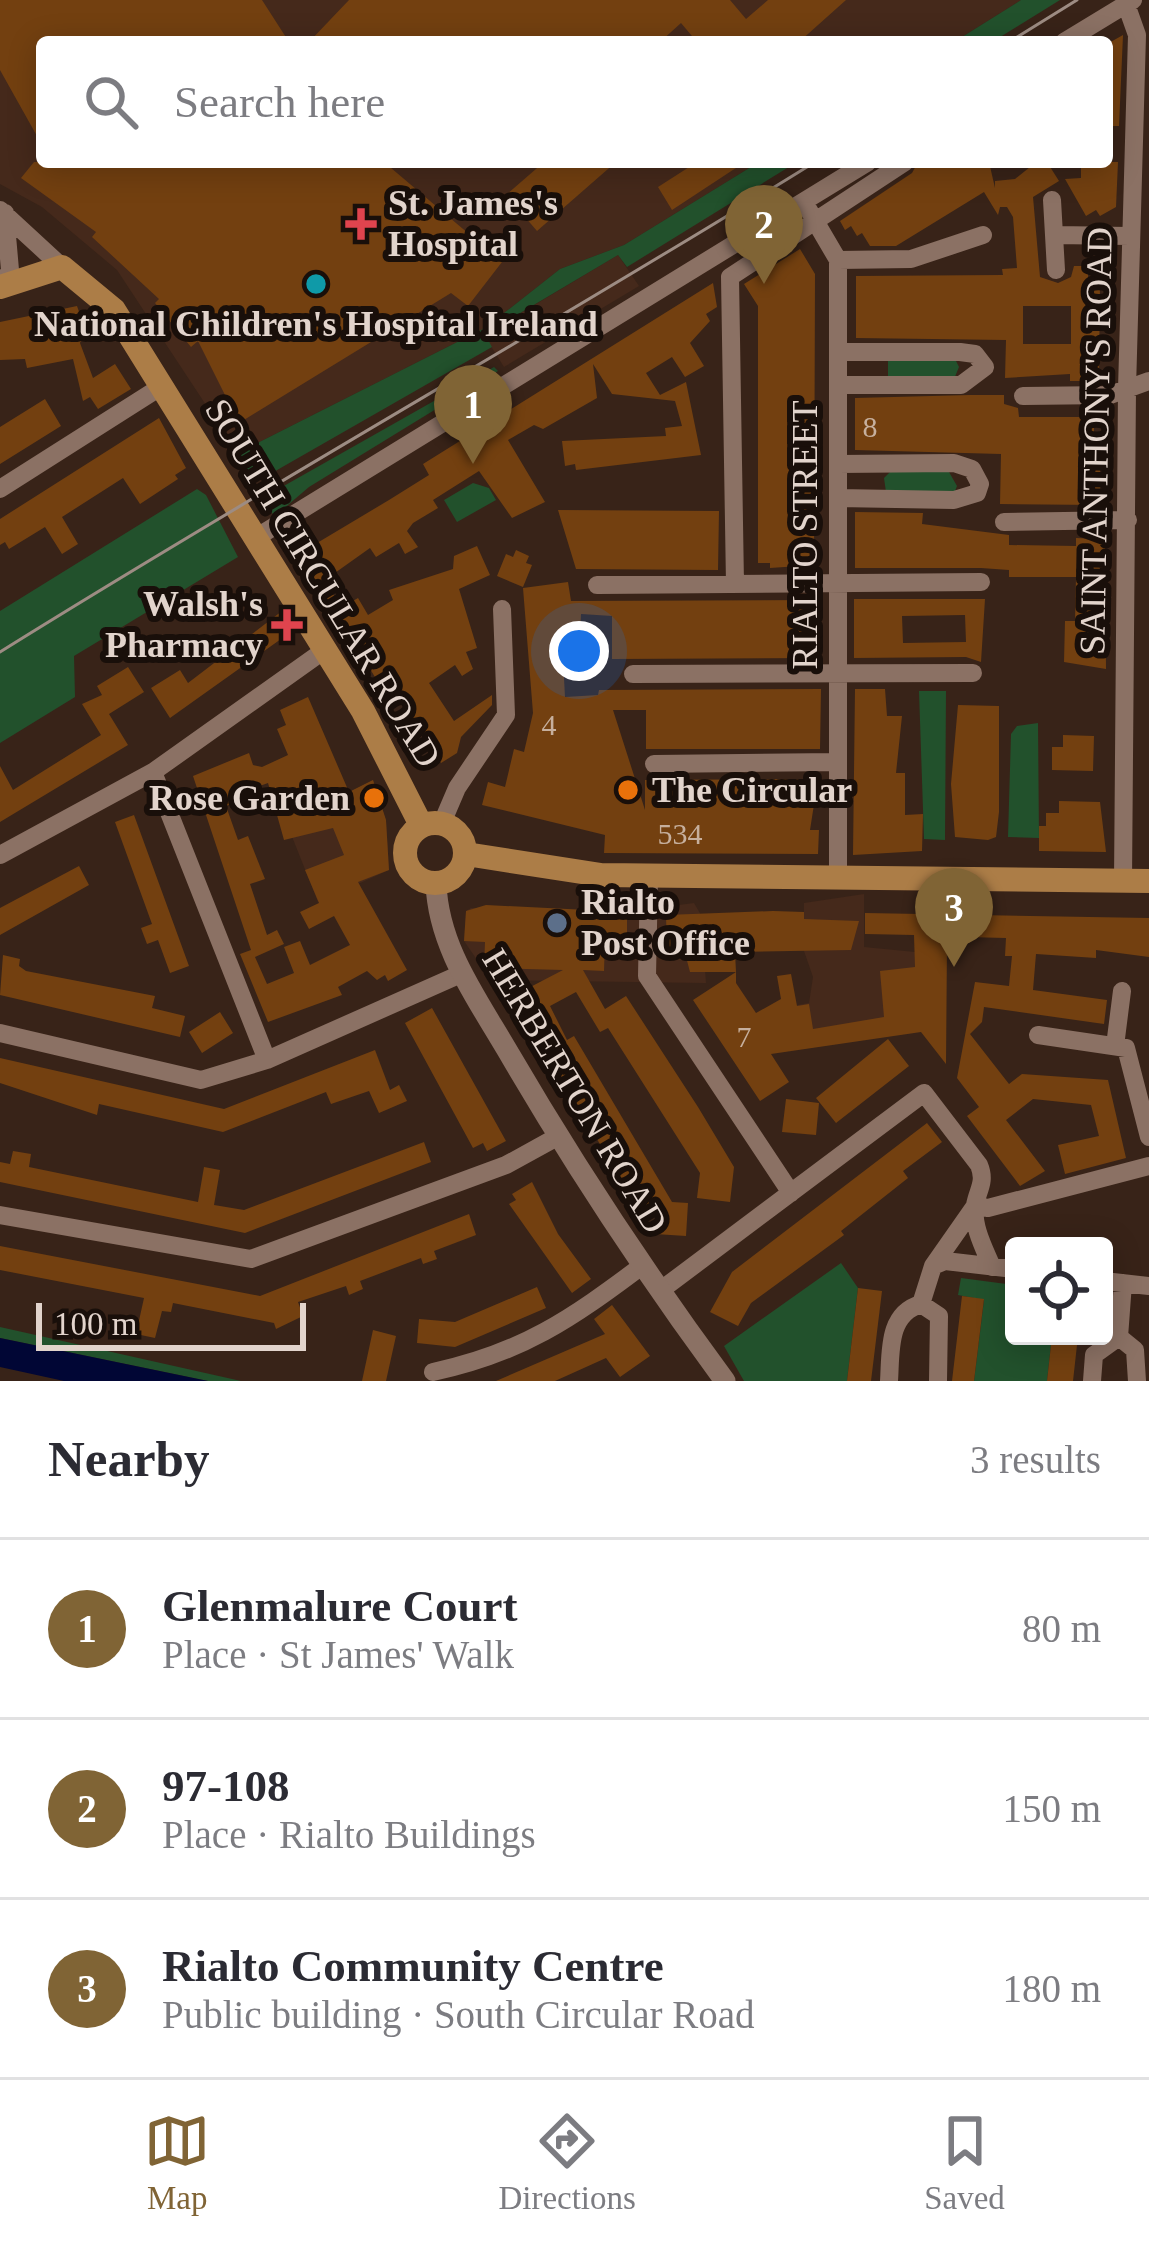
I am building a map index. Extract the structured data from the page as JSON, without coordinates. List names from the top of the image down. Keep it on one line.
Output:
{"streets":{"main road":["SOUTH CIRCULAR ROAD"],"street":["SAINT ANTHONY'S ROAD","RIALTO STREET","HERBERTON ROAD"]},"crossings":[["SOUTH CIRCULAR ROAD","HERBERTON ROAD"]],"places":{"health":["St. James's Hospital","Walsh's Pharmacy"],"other":["National Children's Hospital Ireland","The Circular","Rose Garden","Rialto Post Office"]},"house_numbers":["8","4","534","7"],"scale_bar":"100 m","page":{"search":"Search here","pins":["2","1","3"],"scale":"100 m","heading":["Nearby","3 results"],"list":[{"mark":"1","name":"Glenmalure Court","note":"Place · St James' Walk","value":"80 m"},{"mark":"2","name":"97-108","note":"Place · Rialto Buildings","value":"150 m"},{"mark":"3","name":"Rialto Community Centre","note":"Public building · South Circular Road","value":"180 m"}],"nav":["Map","Directions","Saved"]}}
